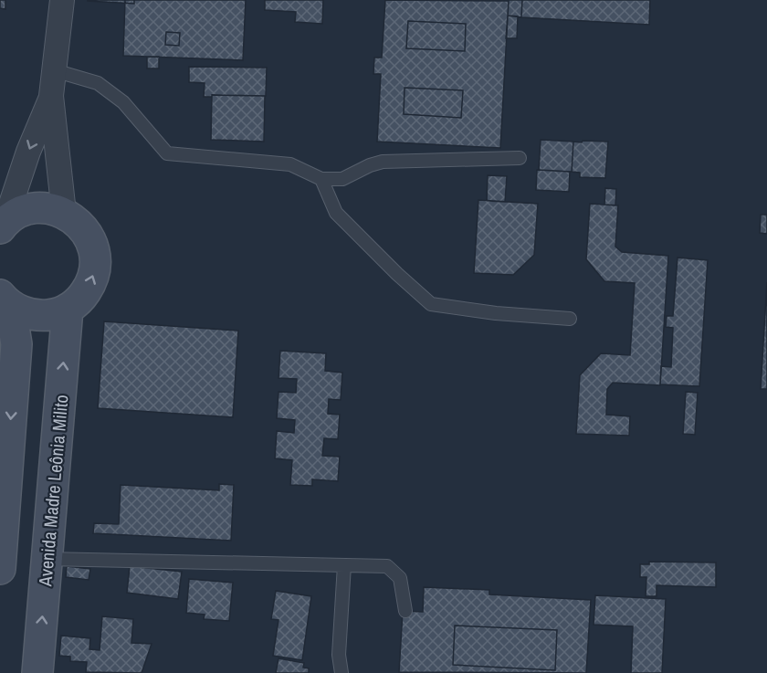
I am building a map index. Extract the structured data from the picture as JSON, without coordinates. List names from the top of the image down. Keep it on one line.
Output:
{"streets":{"main road":["Avenida Madre Leônia Milito"]}}
